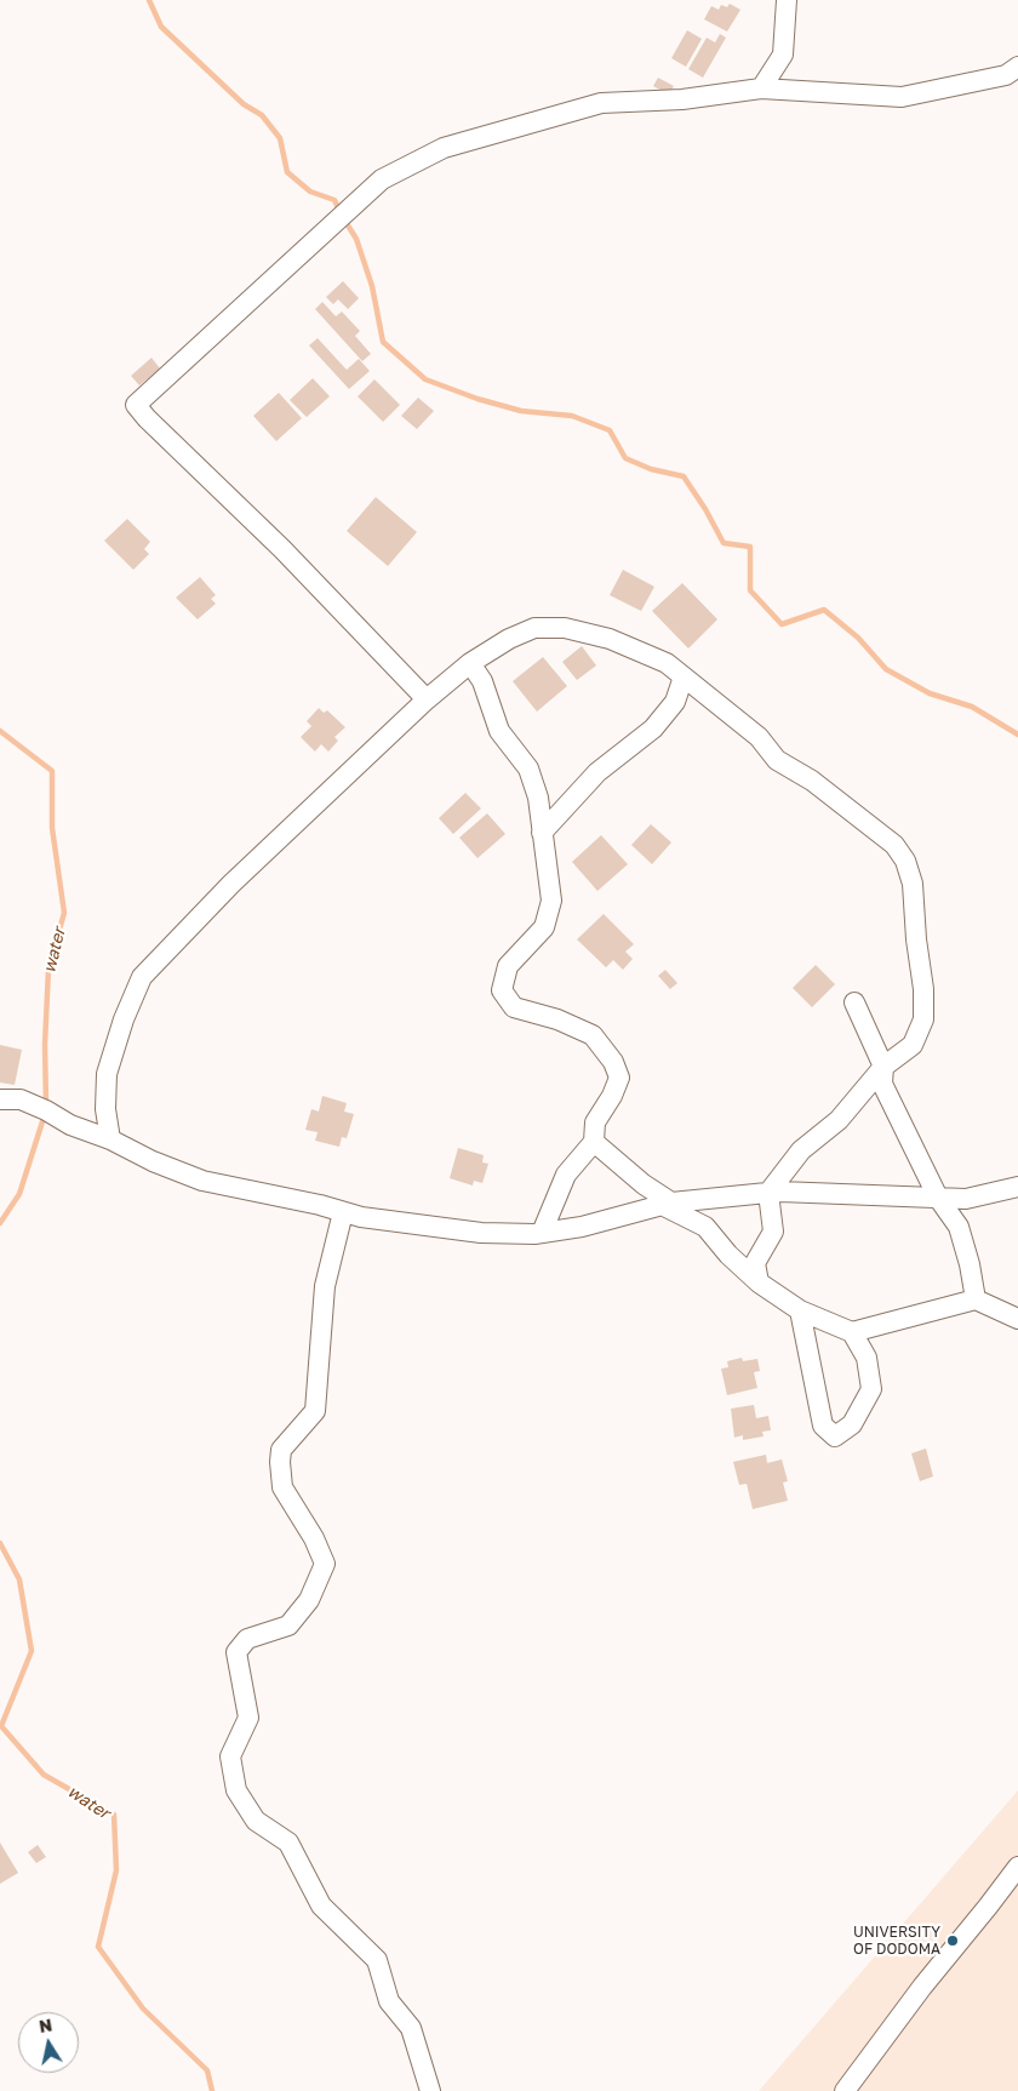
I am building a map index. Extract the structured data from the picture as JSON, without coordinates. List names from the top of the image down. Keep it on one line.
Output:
{"water":["water"],"places":["UNIVERSITY OF DODOMA"],"north":"top"}
